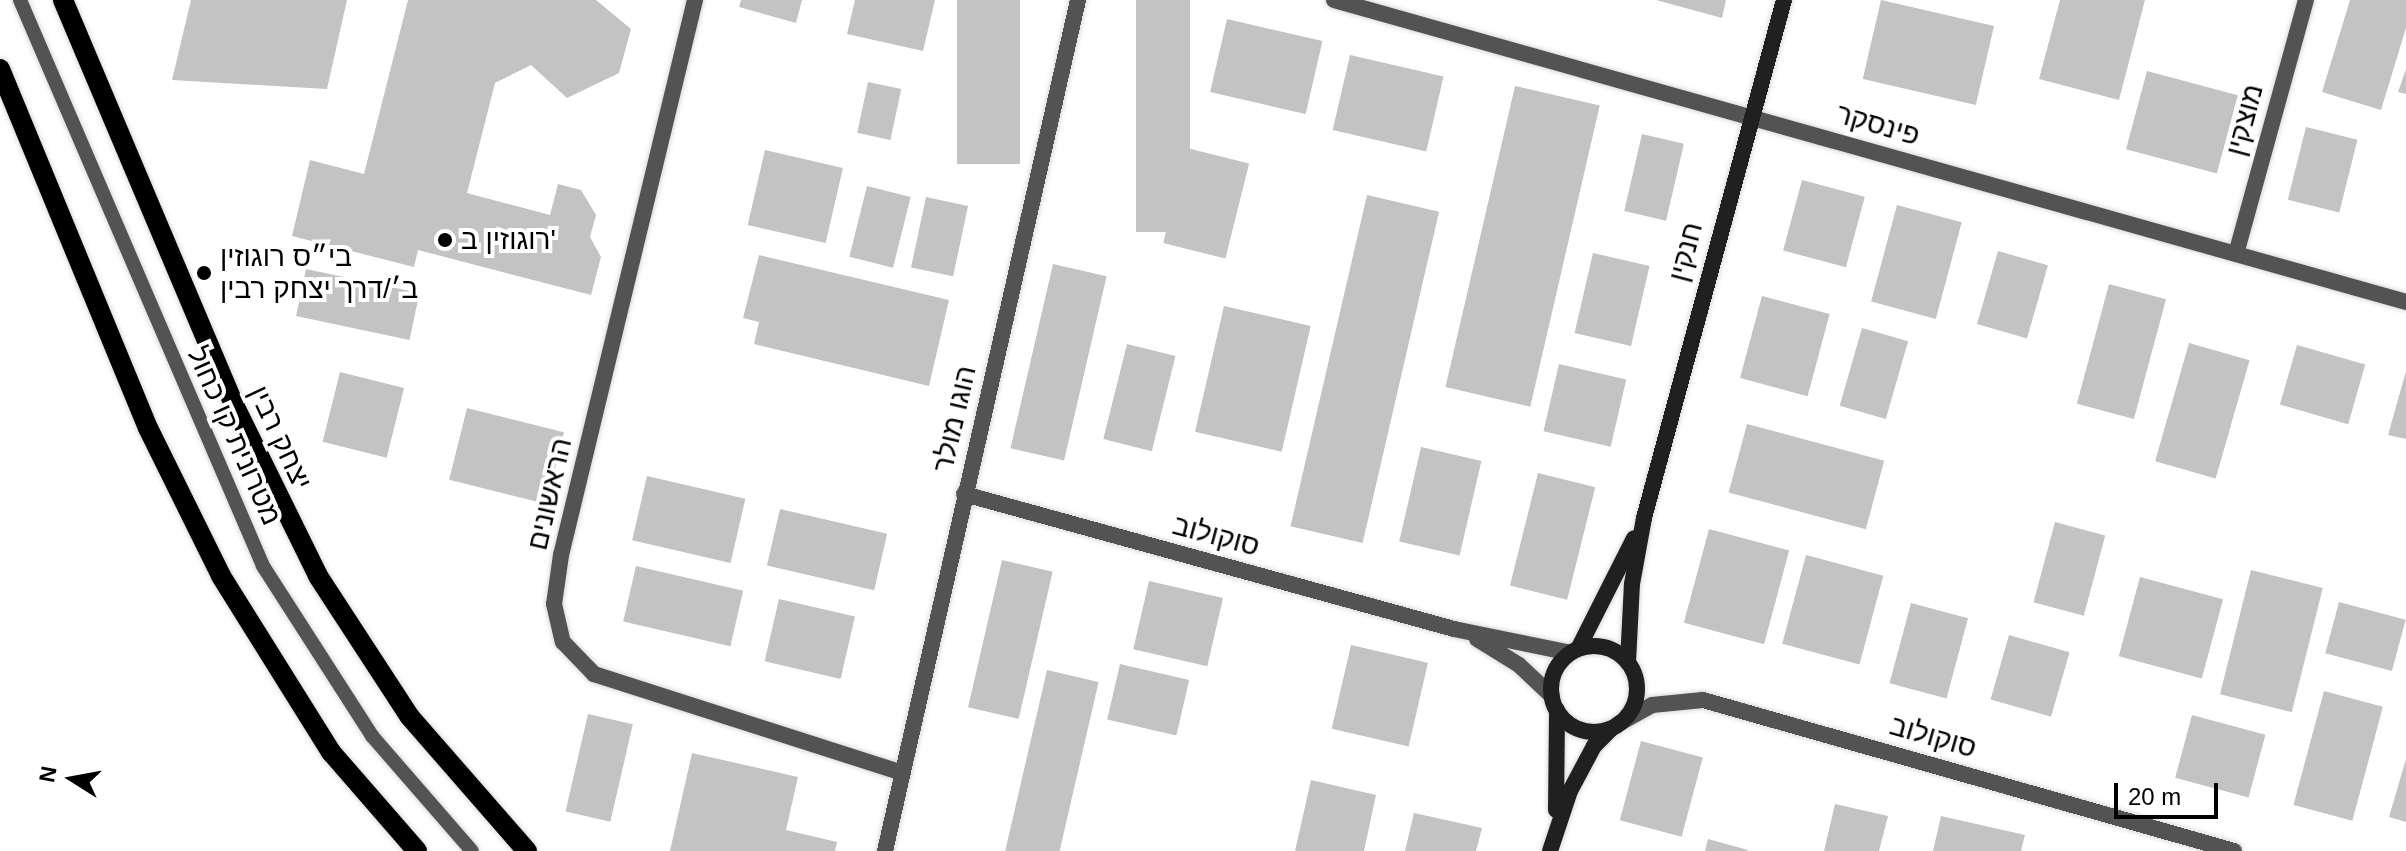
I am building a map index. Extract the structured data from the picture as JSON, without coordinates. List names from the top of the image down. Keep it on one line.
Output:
{"streets":{"main road":["יצחק רבין"],"street":["מוצקין","פינסקר","חנקין","הוגו מולר","הראשונים","סוקולוב"],"lane":["מטרונית קו כחול"]},"crossings":[["מוצקין","פינסקר"],["פינסקר","חנקין"],["חנקין","סוקולוב"],["הוגו מולר","הראשונים"],["הוגו מולר","סוקולוב"]],"places":["רוגוזין ב'","בי״ס רוגוזין ב׳/דרך יצחק רבין"],"scale_bar":"20 m","north":"left"}
